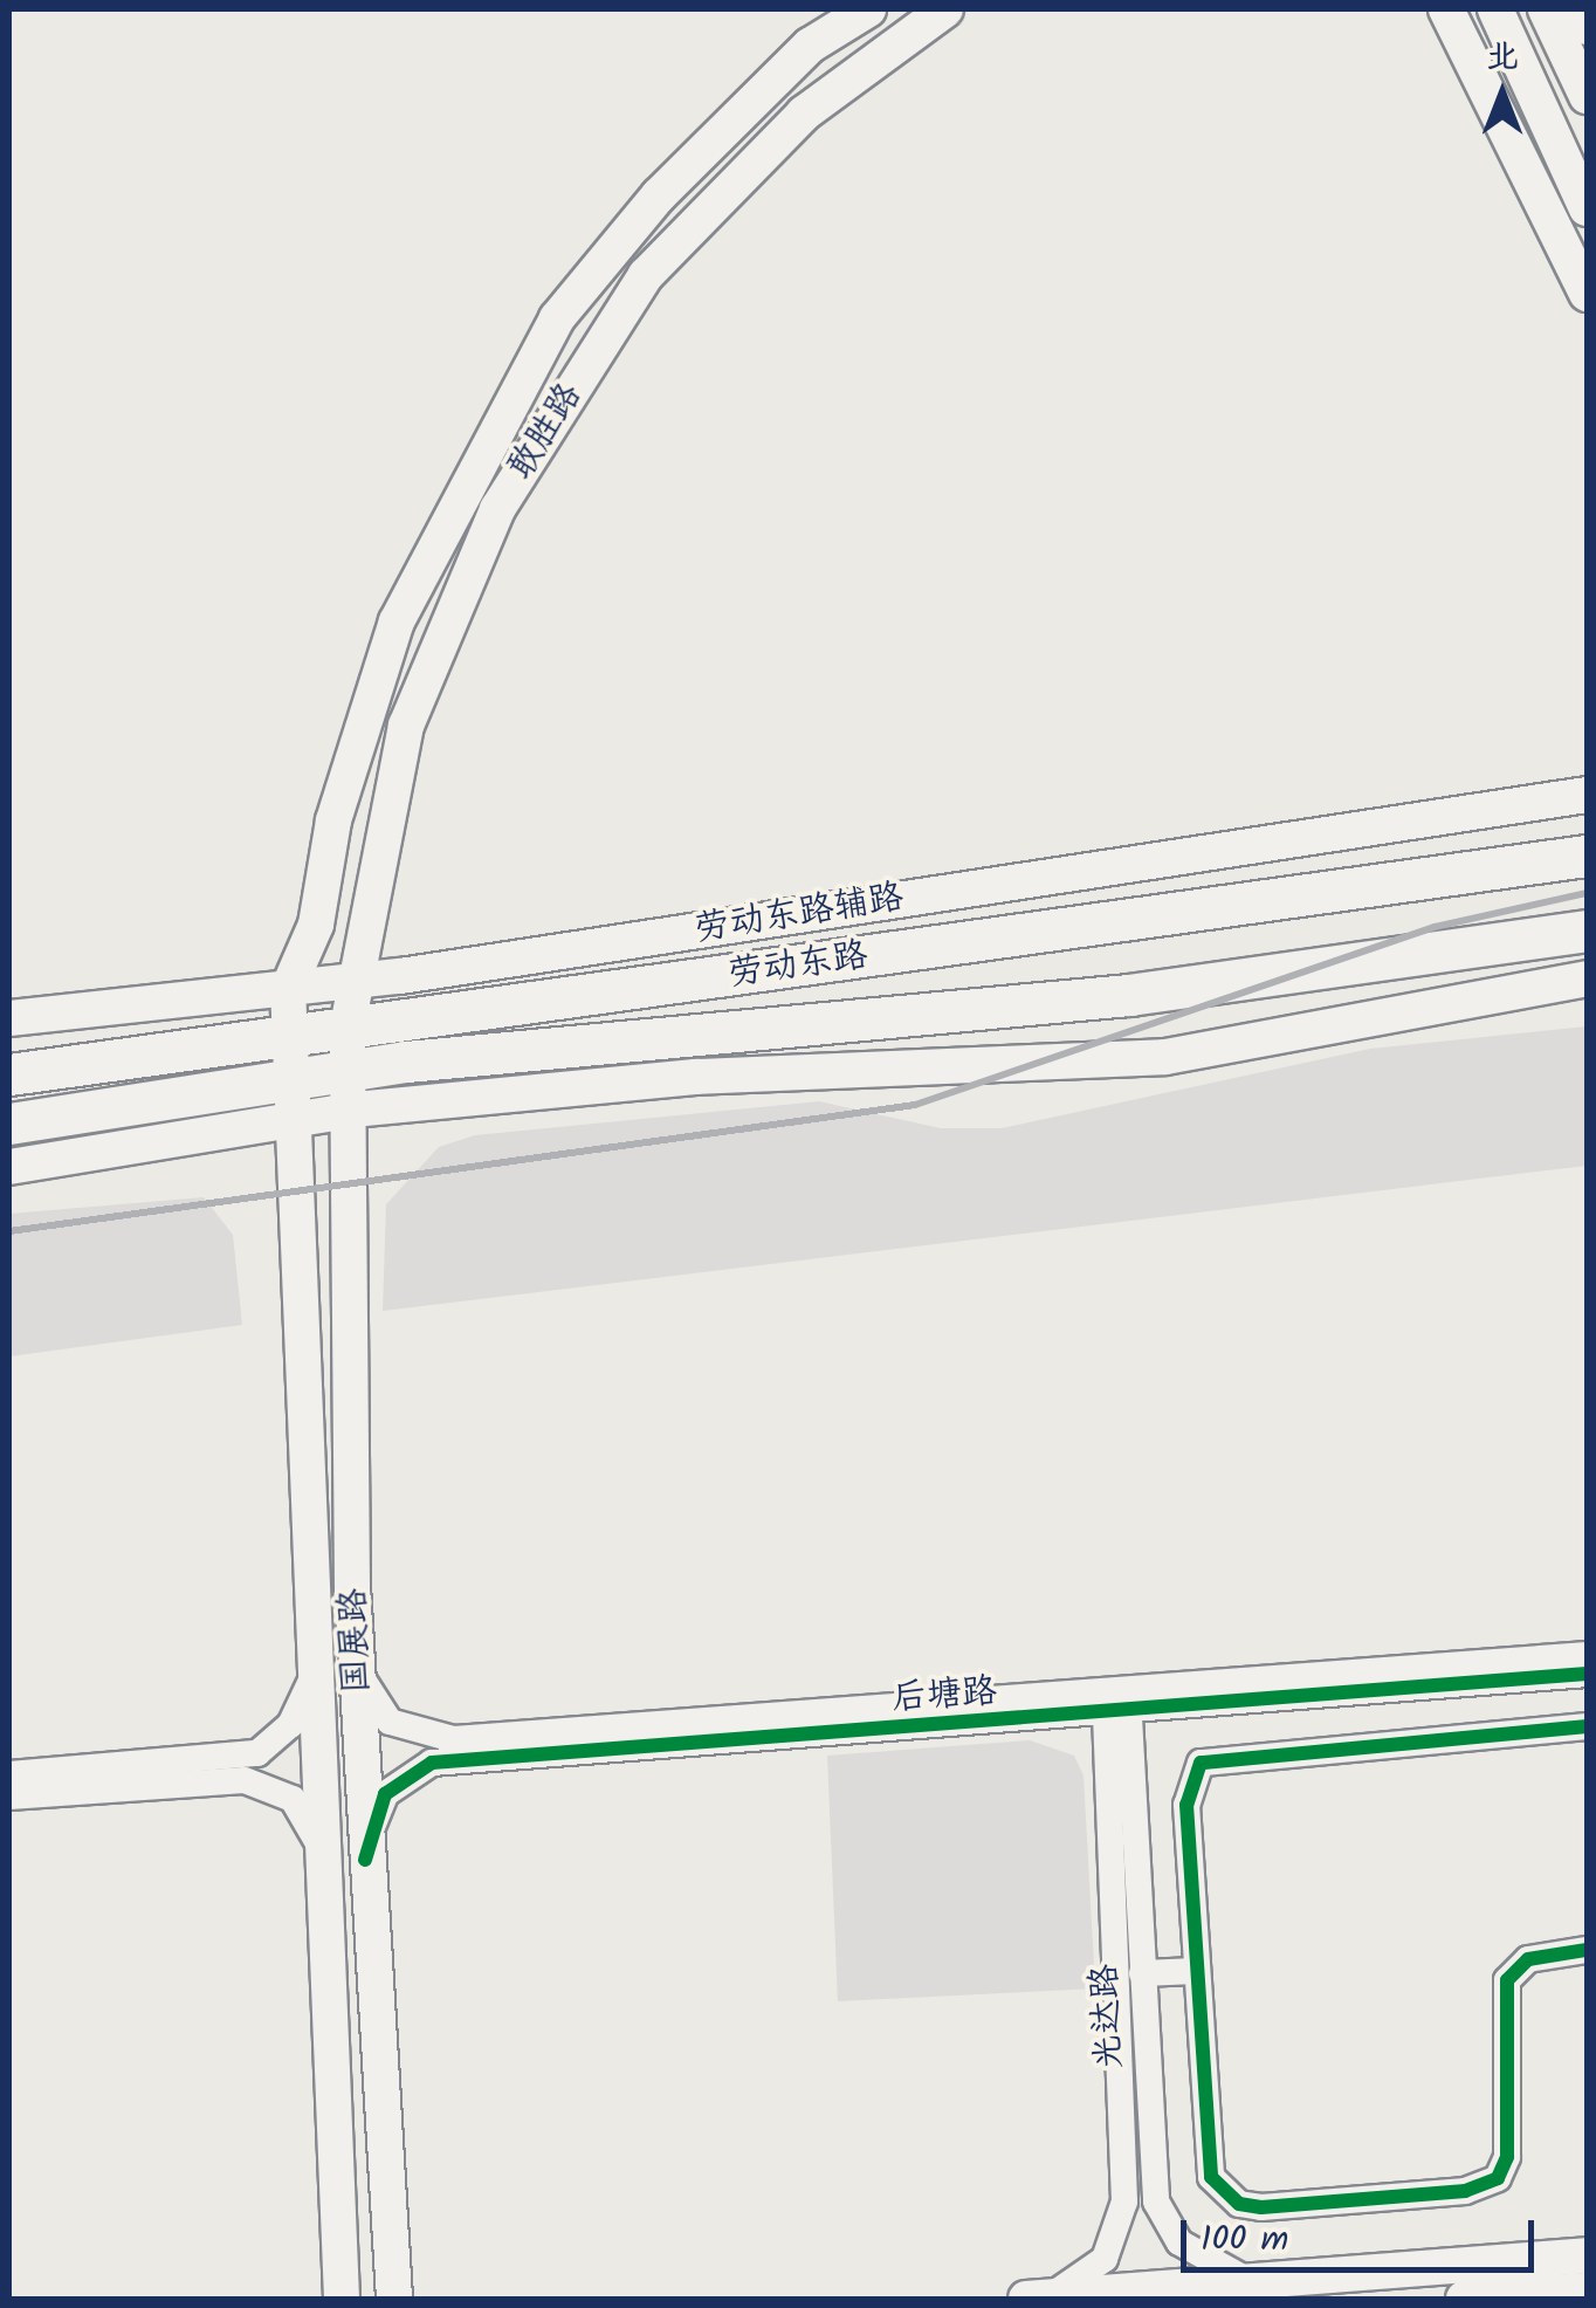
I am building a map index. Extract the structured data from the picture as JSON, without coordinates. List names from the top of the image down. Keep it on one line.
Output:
{"streets":{"highway":["劳动东路"],"main road":["敢胜路","劳动东路辅路","国展路"],"street":["后塘路","光达路"]},"crossings":[["敢胜路","劳动东路辅路"],["敢胜路","国展路"],["劳动东路辅路","国展路"],["劳动东路","国展路"],["国展路","后塘路"],["后塘路","光达路"]],"scale_bar":"100 m","north":"top"}
